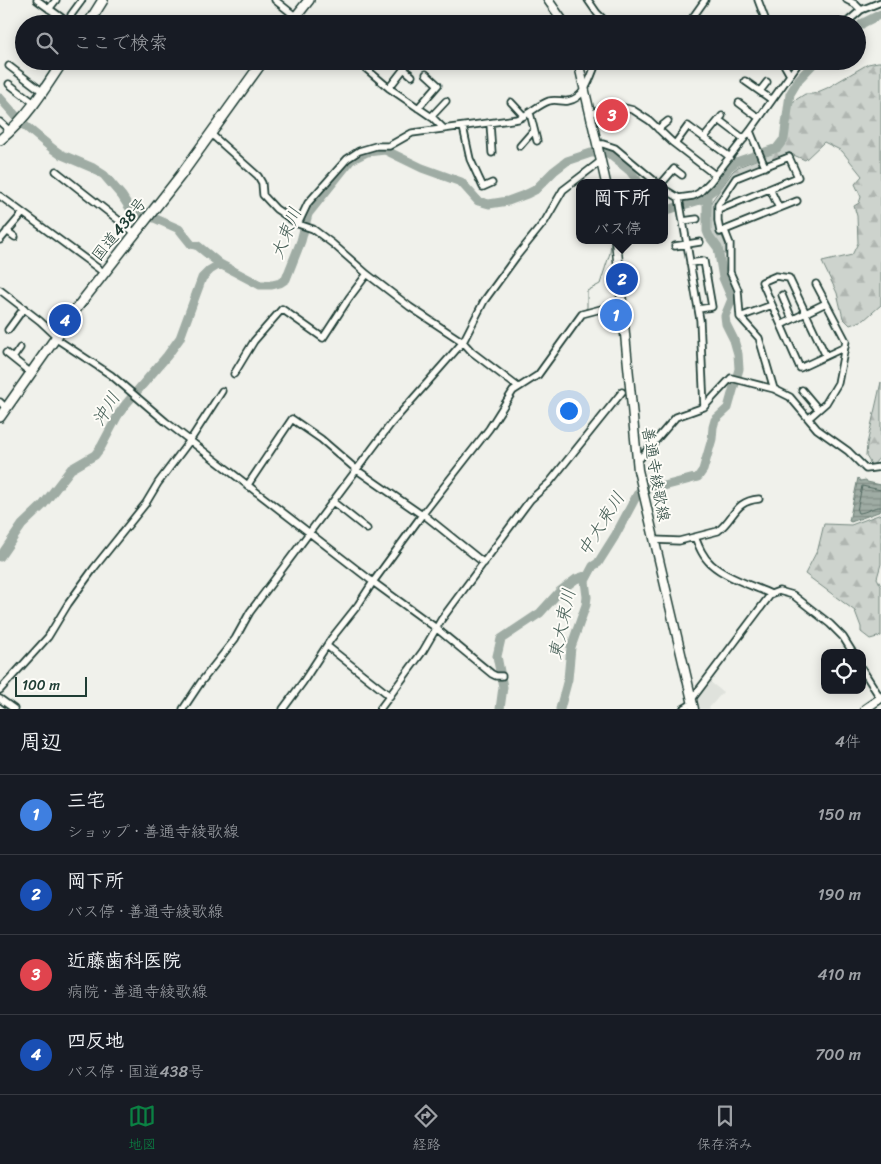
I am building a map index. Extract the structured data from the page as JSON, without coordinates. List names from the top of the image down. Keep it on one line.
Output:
{"streets":{"highway":["国道438号"],"main road":["善通寺綾歌線"]},"water":["大束川","沖川","中大束川","東大束川"],"scale_bar":"100 m","page":{"search":"ここで検索","pins":["3","2","1","4"],"popup":["岡下所","バス停"],"scale":"100 m","heading":["周辺","4件"],"list":[{"mark":"1","name":"三宅","note":"ショップ · 善通寺綾歌線","value":"150 m"},{"mark":"2","name":"岡下所","note":"バス停 · 善通寺綾歌線","value":"190 m"},{"mark":"3","name":"近藤歯科医院","note":"病院 · 善通寺綾歌線","value":"410 m"},{"mark":"4","name":"四反地","note":"バス停 · 国道438号","value":"700 m"}],"nav":["地図","経路","保存済み"]}}
